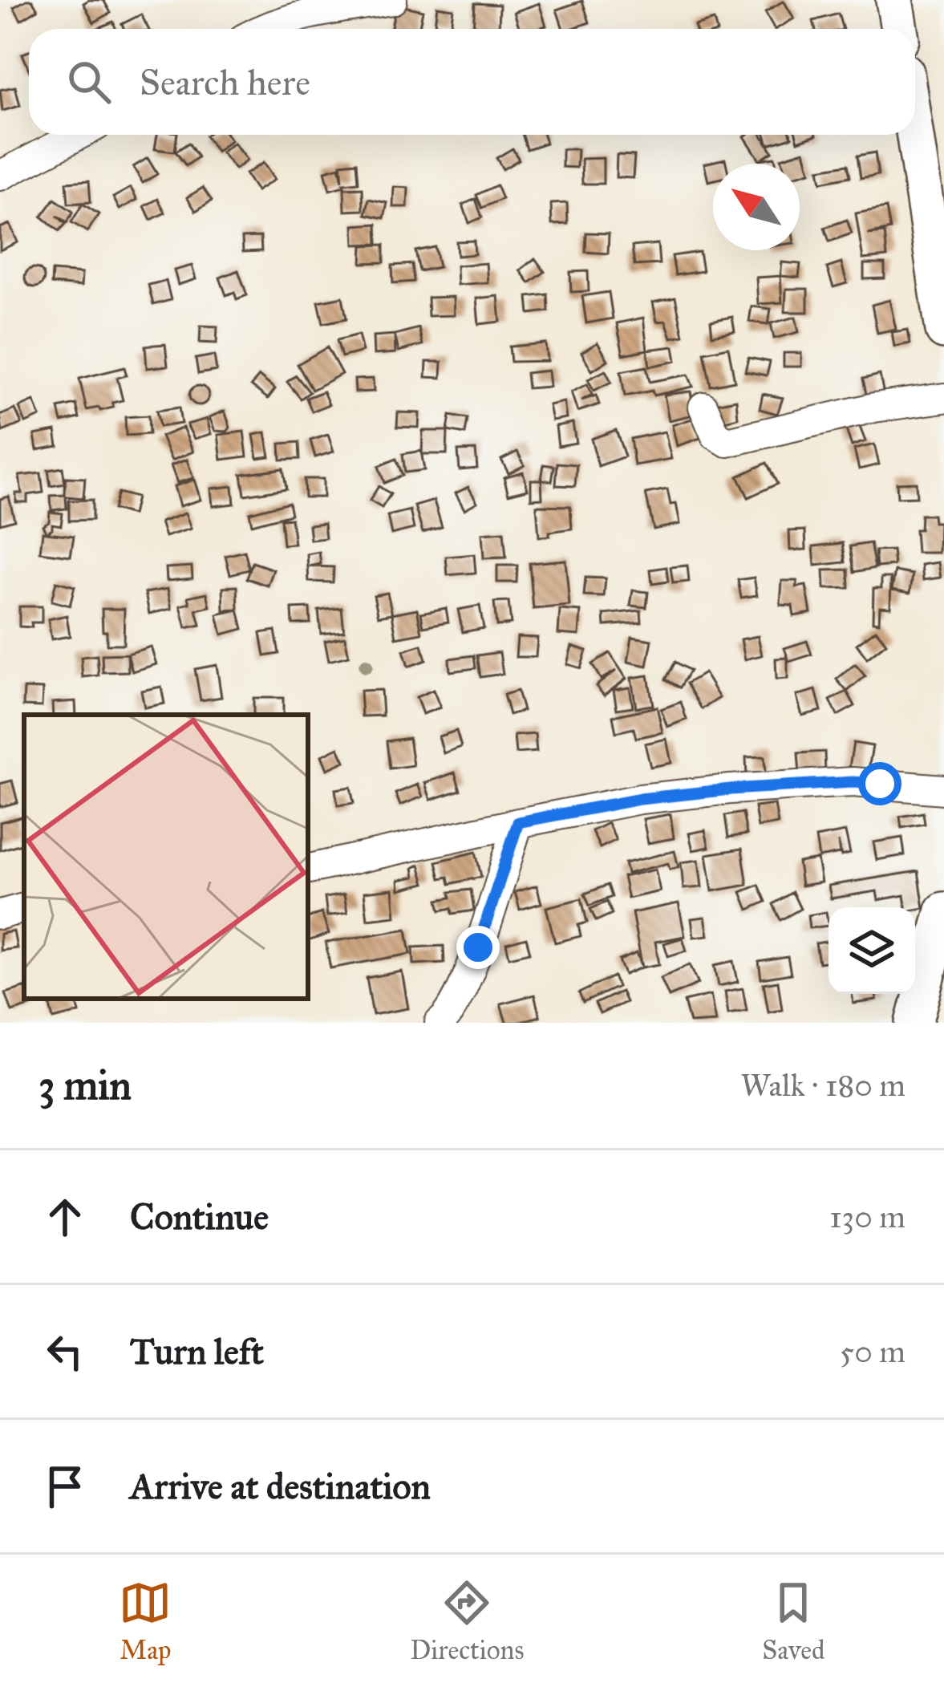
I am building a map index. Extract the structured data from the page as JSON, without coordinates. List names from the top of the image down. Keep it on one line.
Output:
{"north":"top left","page":{"search":"Search here","heading":["3 min","Walk · 180 m"],"list":[["Continue","130 m"],["Turn left","50 m"],"Arrive at destination"],"nav":["Map","Directions","Saved"]}}
